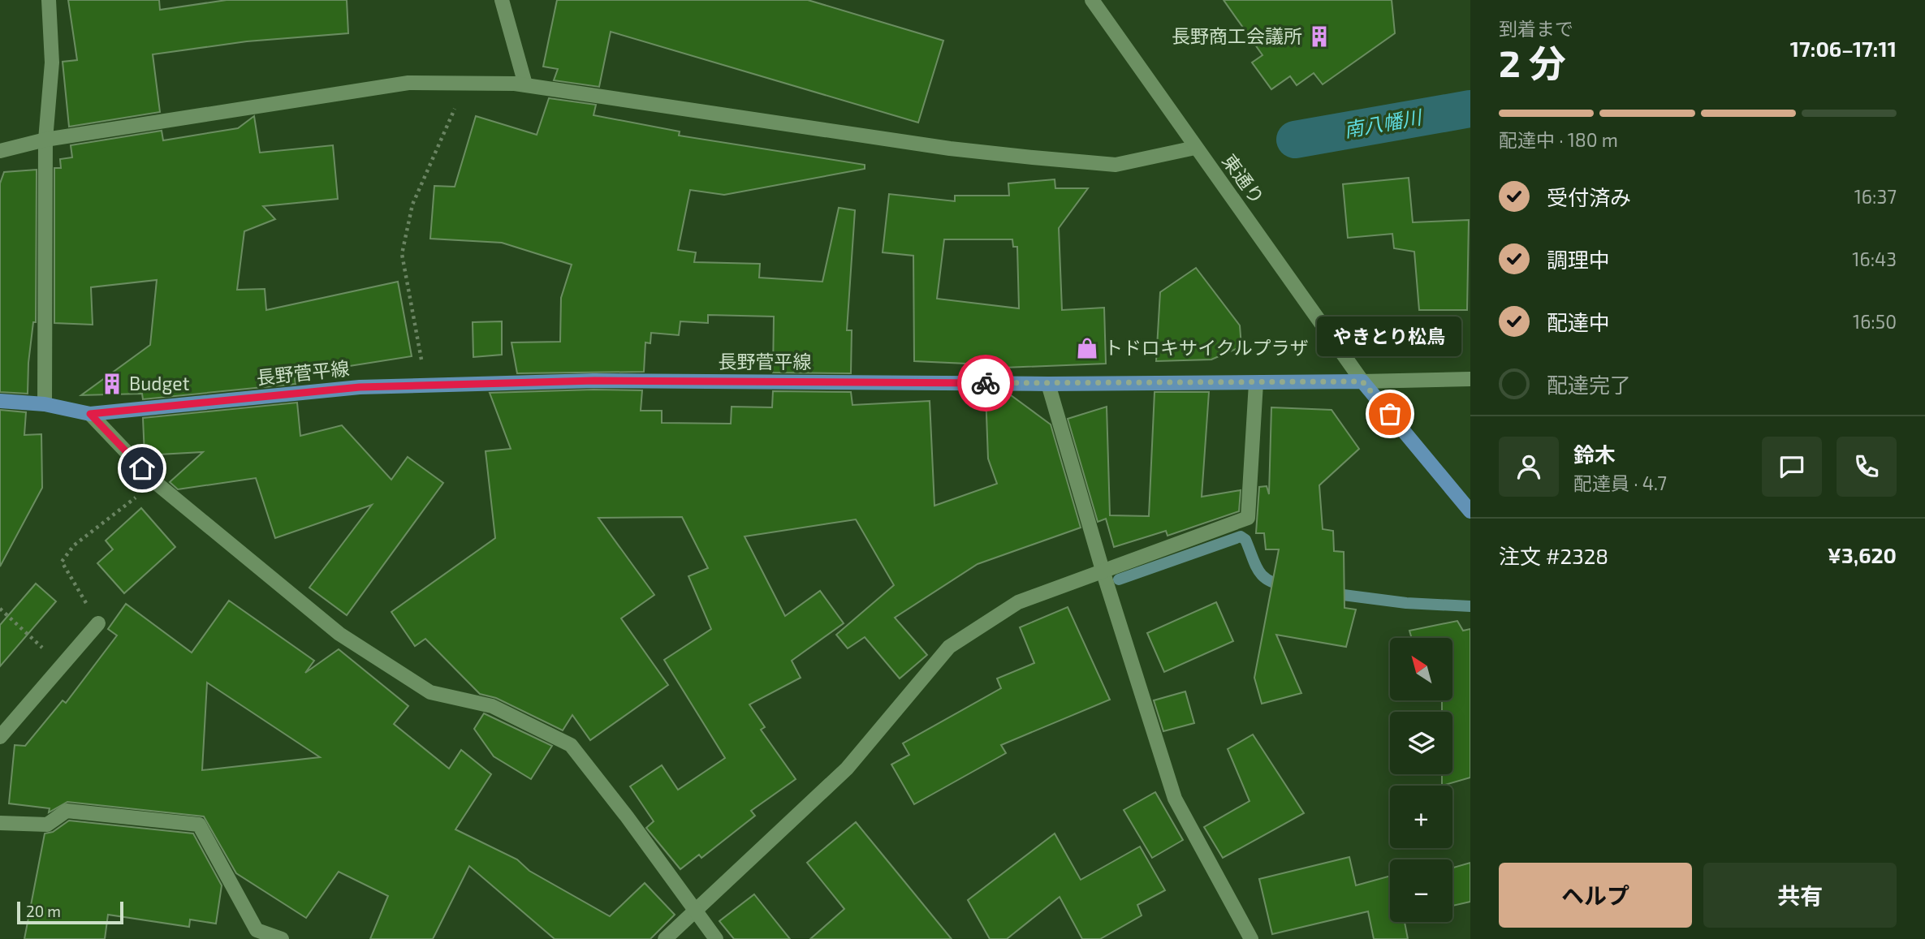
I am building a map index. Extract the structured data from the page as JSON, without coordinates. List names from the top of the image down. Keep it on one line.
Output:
{"streets":{"main road":["長野菅平線"],"street":["東通り"]},"crossings":[["東通り","長野菅平線"]],"water":["南八幡川"],"places":{"building":["長野商工会議所","Budget"],"shop":["トドロキサイクルプラザ"],"other":["やきとり松鳥"]},"scale_bar":"20 m","north":"top left","page":{"heading":["2 分","到着まで","17:06–17:11"],"panel":["鈴木","配達員 · 4.7","注文 #2328","¥3,620"],"bar":"配達中 · 180 m","list":[["受付済み","16:37"],["調理中","16:43"],["配達中","16:50"],"配達完了"],"bubble":"やきとり松鳥","map_buttons":["+","−"],"buttons":["ヘルプ","共有"],"scale":"20 m"}}
